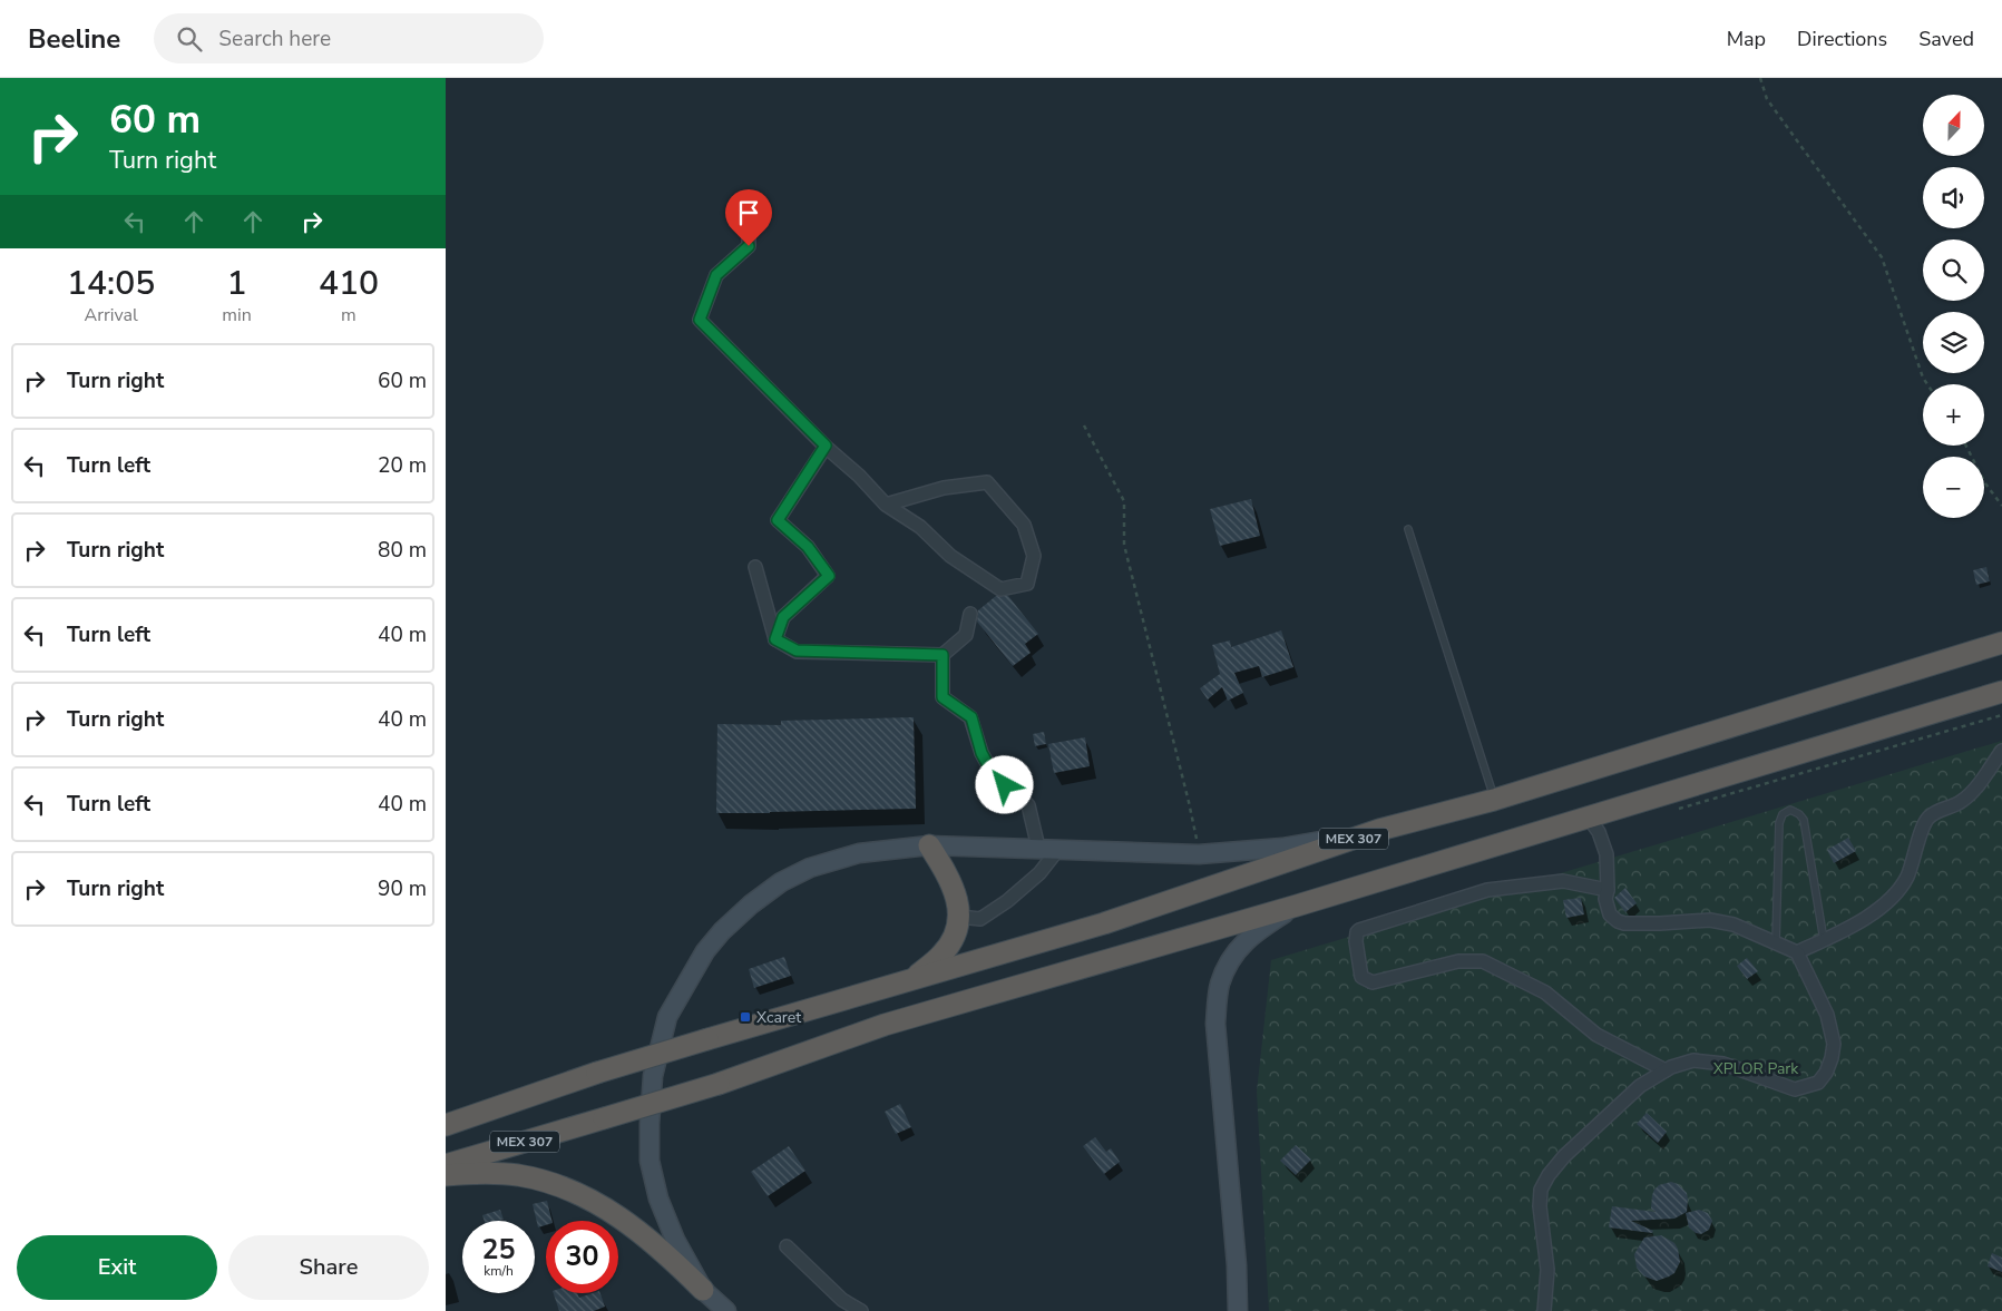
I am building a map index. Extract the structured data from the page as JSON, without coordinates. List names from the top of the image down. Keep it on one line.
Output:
{"streets":{"highway":["MEX 307"]},"parks":["XPLOR Park"],"places":{"transit":["Xcaret"]},"north":"top","page":{"header":"Beeline","search":"Search here","nav":["Map","Directions","Saved"],"turn":["60 m","Turn right"],"map_buttons":["+","−"],"eta":["14:05","Arrival","1","min","410","m"],"list":[{"name":"Turn right","value":"60 m"},{"name":"Turn left","value":"20 m"},{"name":"Turn right","value":"80 m"},{"name":"Turn left","value":"40 m"},{"name":"Turn right","value":"40 m"},{"name":"Turn left","value":"40 m"},{"name":"Turn right","value":"90 m"}],"speed":"25 km/h","limit":"30","buttons":["Exit","Share"]}}
